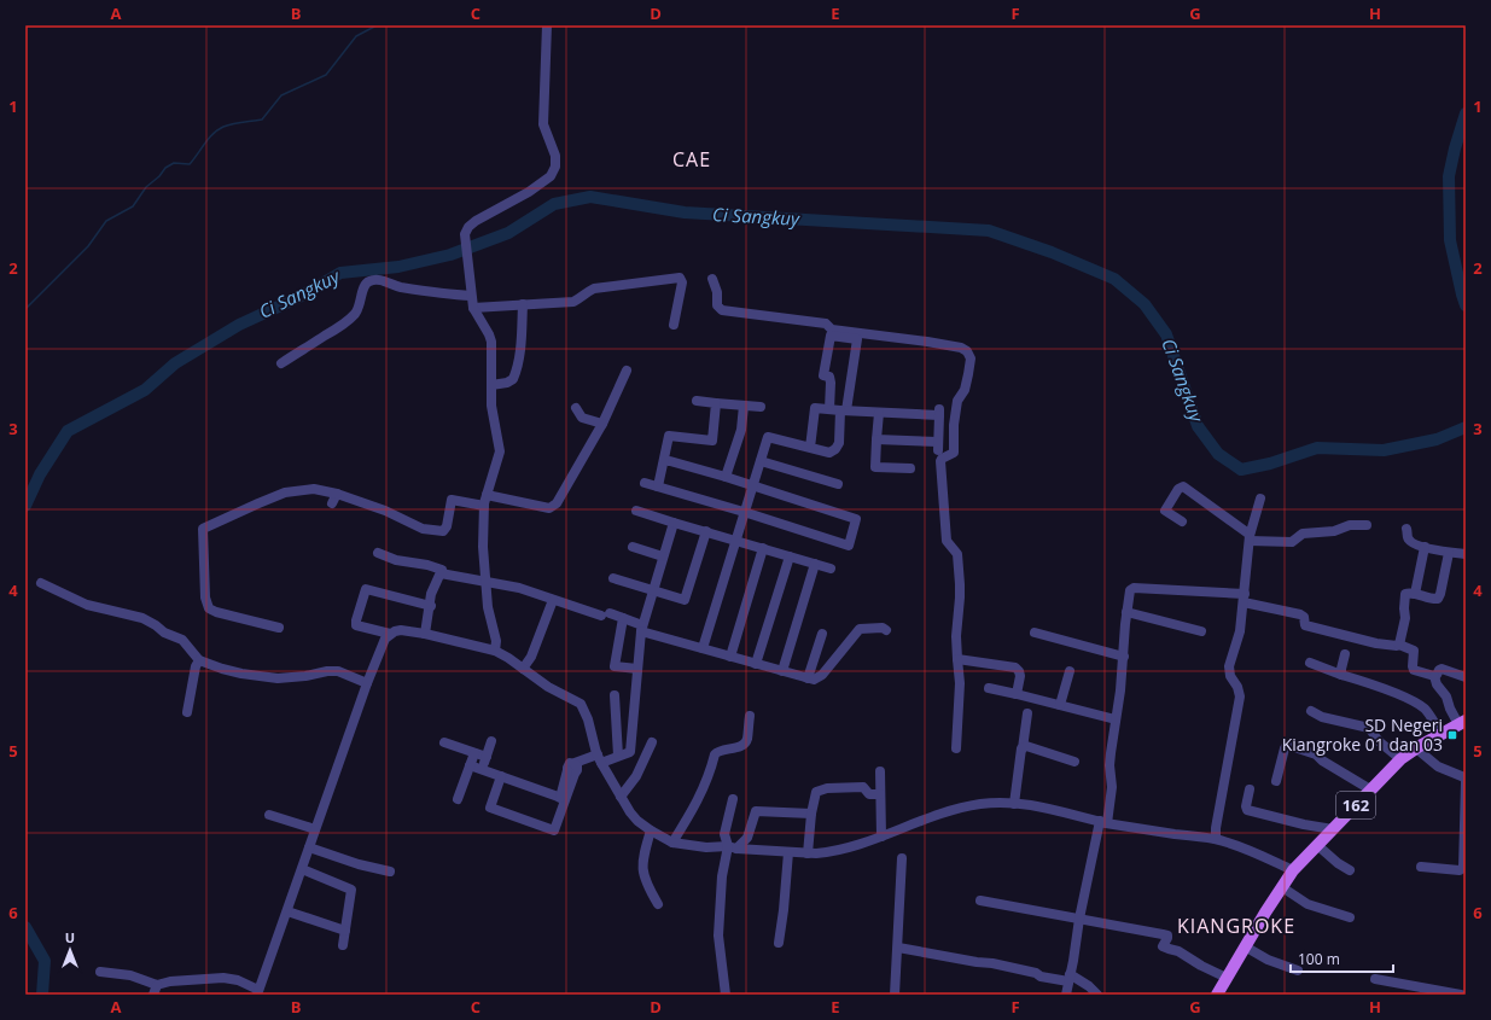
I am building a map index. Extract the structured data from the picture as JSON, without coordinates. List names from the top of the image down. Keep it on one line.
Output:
{"streets":{"main road":["162"]},"districts":["CAE","KIANGROKE"],"water":["Ci Sangkuy"],"places":{"transit":["SD Negeri Kiangroke 01 dan 03"]},"scale_bar":"100 m","north":"top","grid":{"columns":["A","B","C","D","E","F","G","H"],"rows":["1","2","3","4","5","6"]}}
